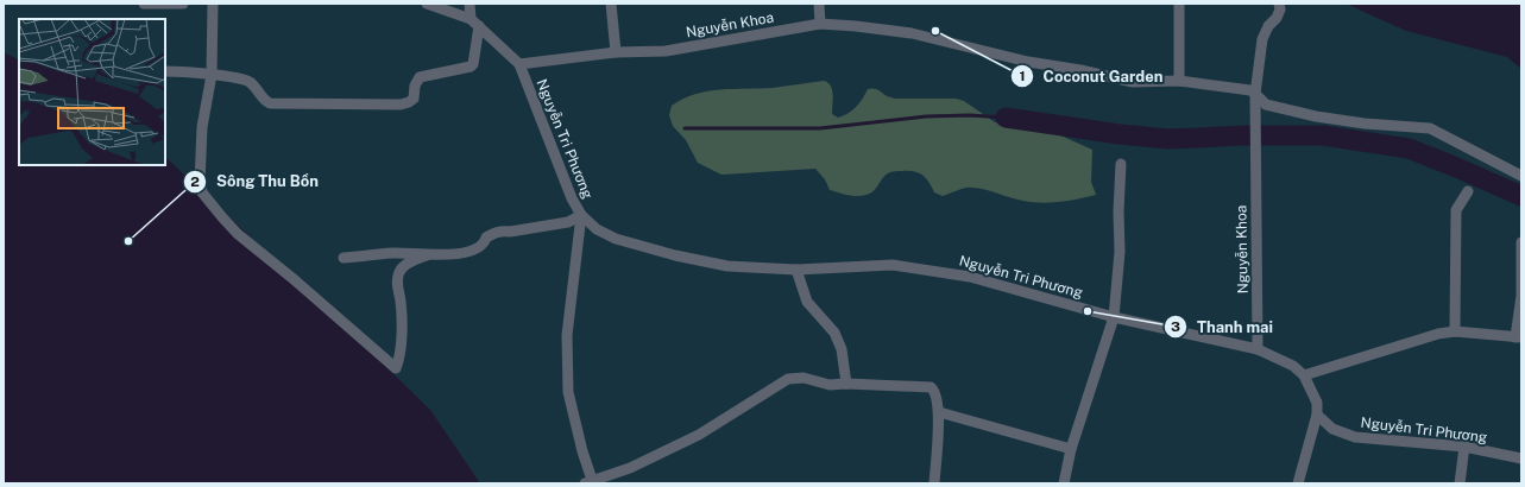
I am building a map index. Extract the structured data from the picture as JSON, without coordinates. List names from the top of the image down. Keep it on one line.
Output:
{"streets":{"street":["Nguyễn Khoa","Nguyễn Tri Phương"]},"crossings":[["Nguyễn Khoa","Nguyễn Tri Phương"]],"places":["Coconut Garden","Sông Thu Bồn","Thanh mai"]}
